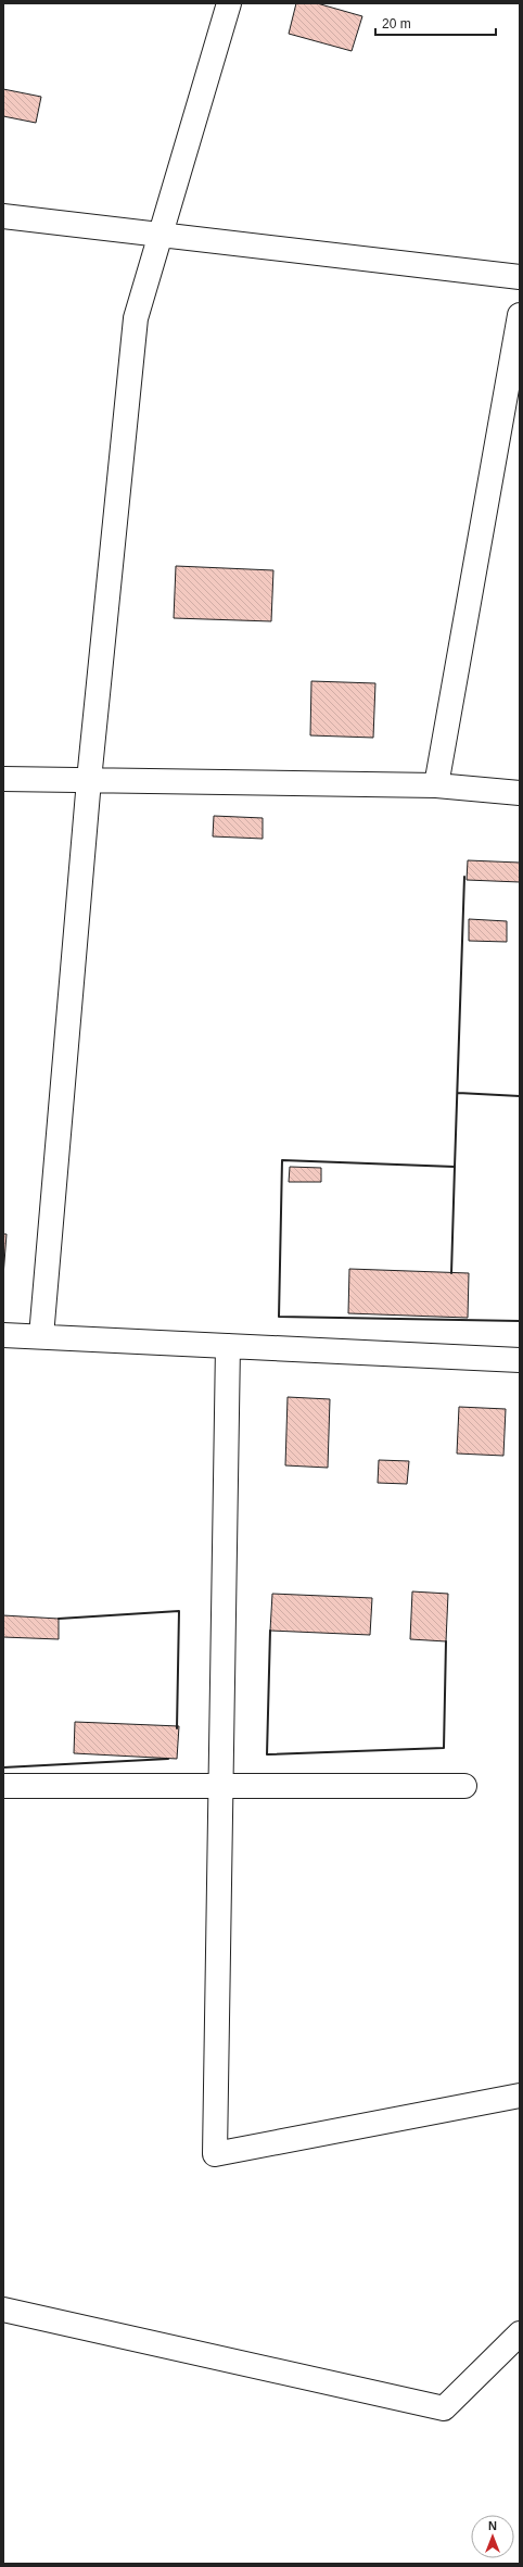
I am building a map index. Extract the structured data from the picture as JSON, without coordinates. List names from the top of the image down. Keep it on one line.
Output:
{"scale_bar":"20 m","north":"top"}
